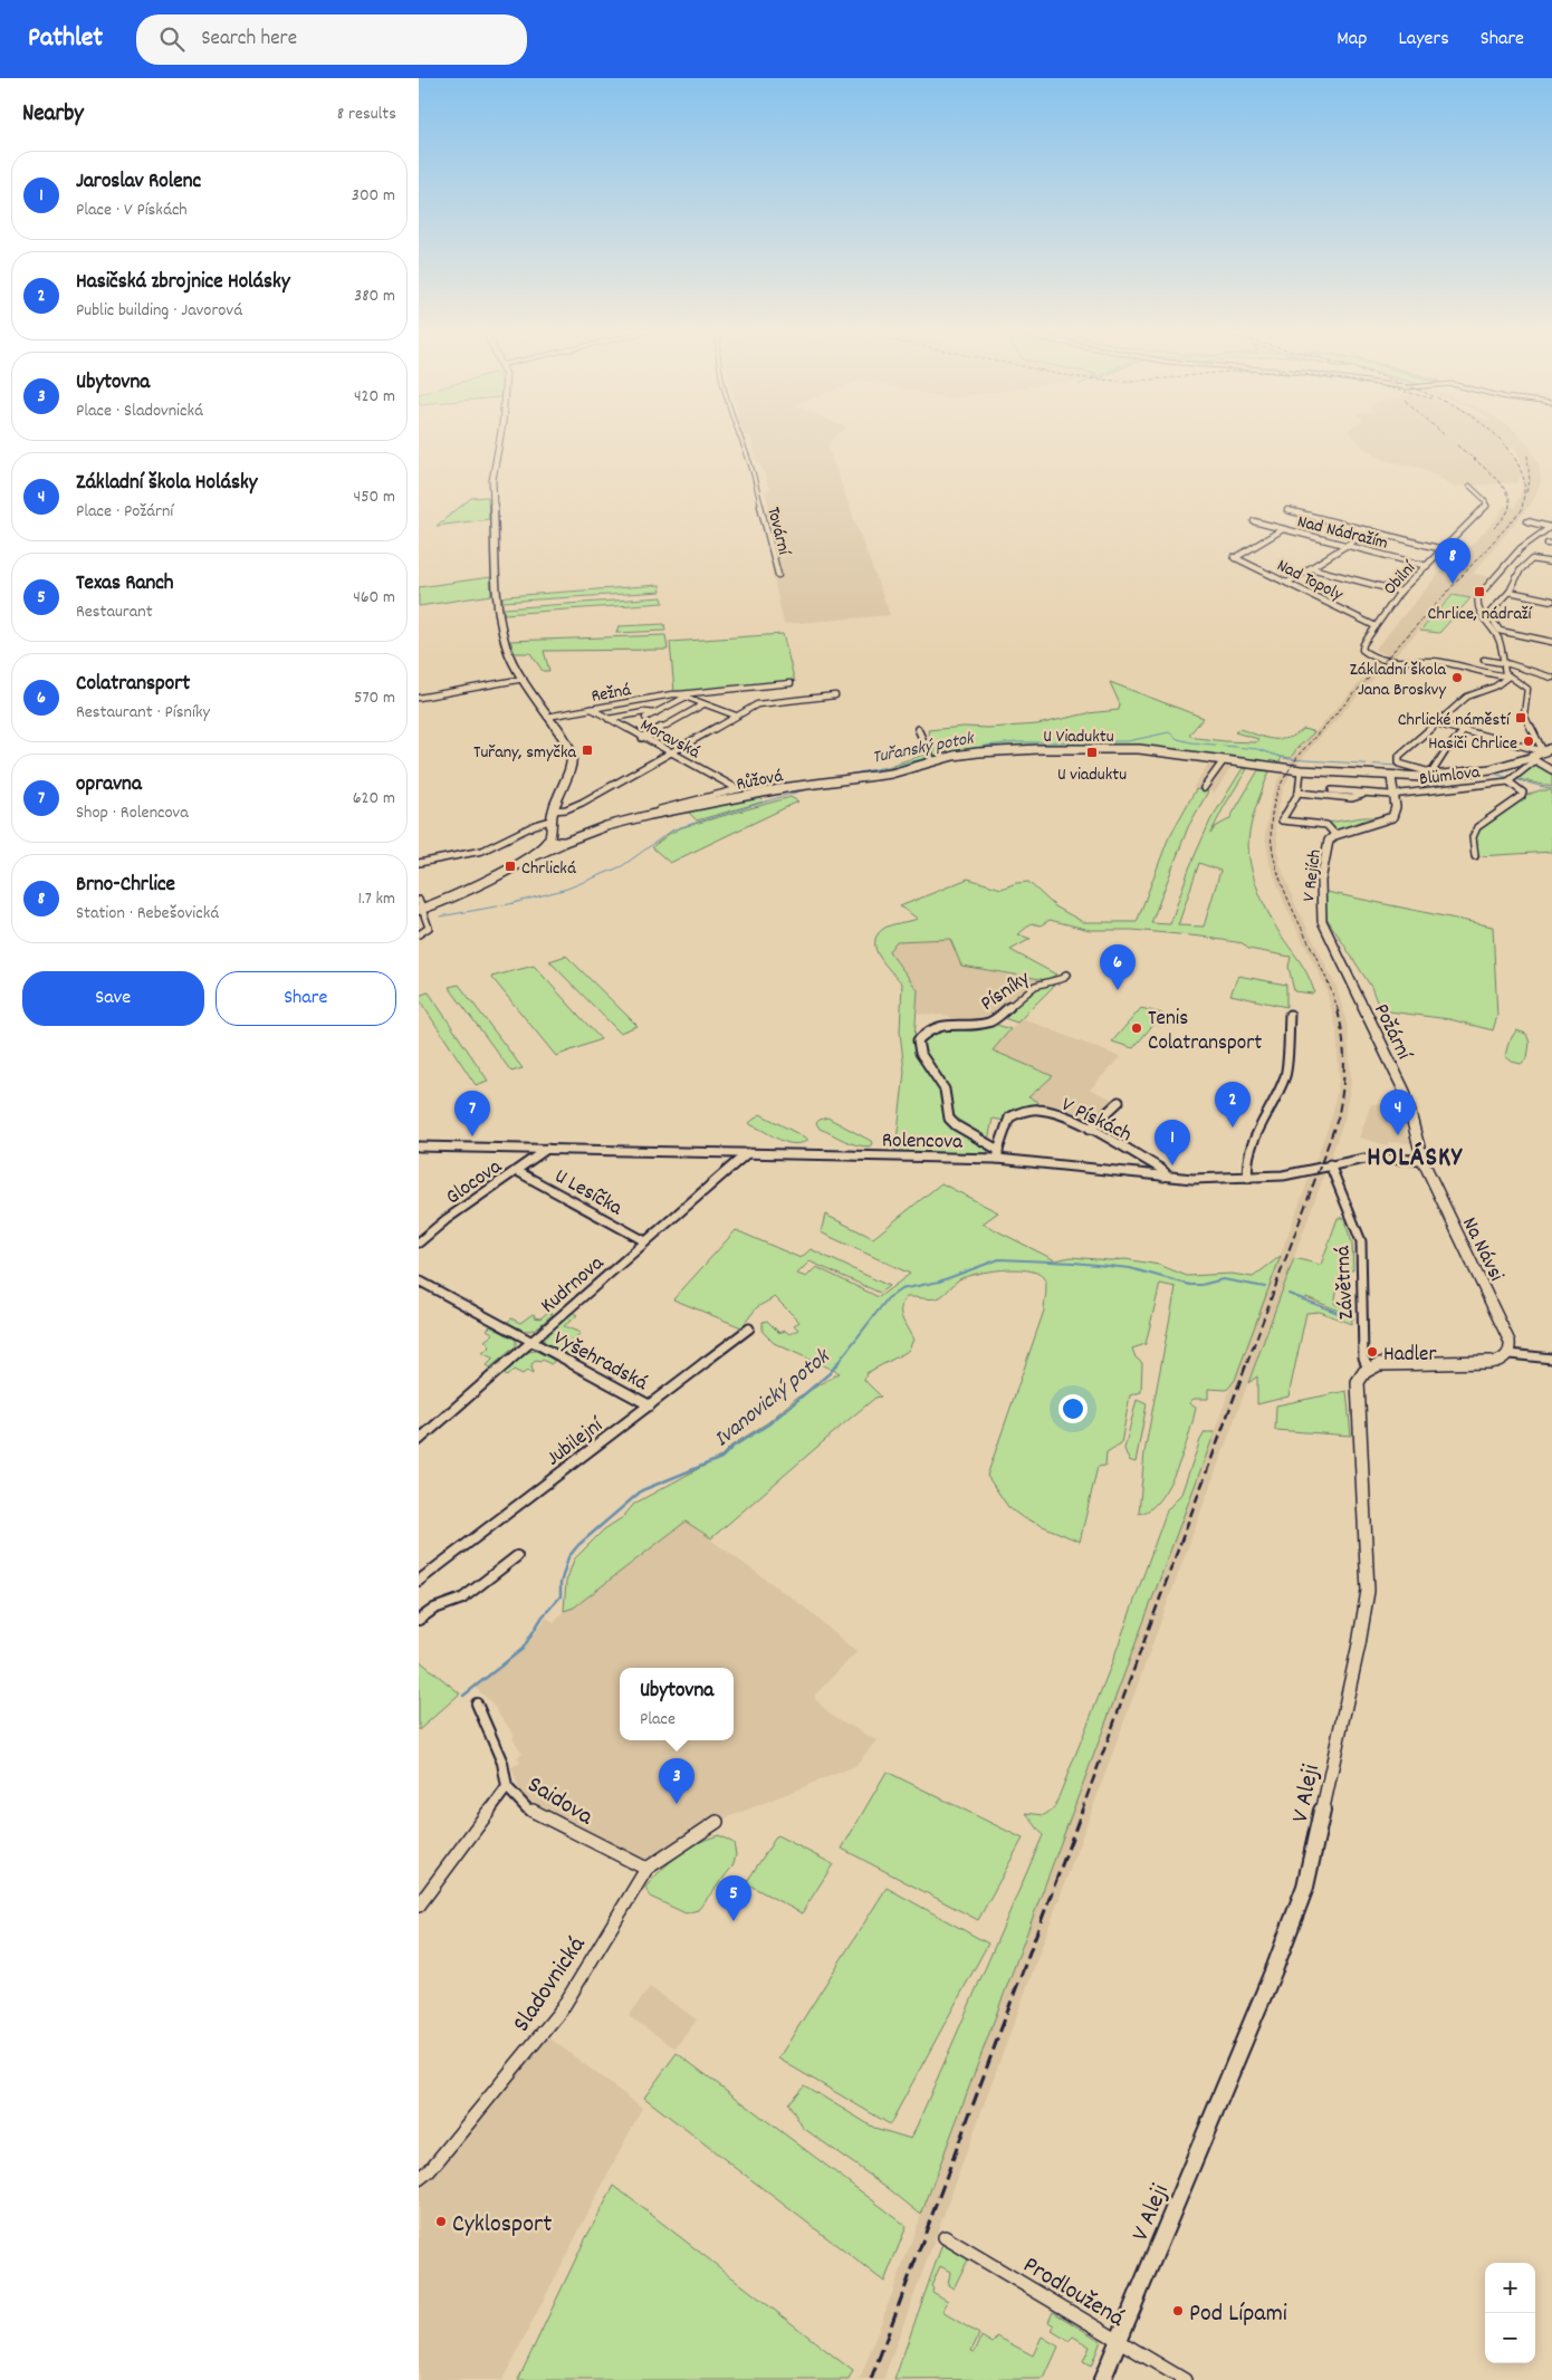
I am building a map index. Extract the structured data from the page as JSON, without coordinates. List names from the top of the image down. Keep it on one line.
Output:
{"streets":{"street":["Tovární","Nad Nádražím","Obilní","Nad Topoly","Režná","U Viaduktu","Moravská","Blümlova","Růžová","V Rejích","Písníky","Požární","V Pískách","Rolencova","Glocova","U Lesíčka","Na Návsi","Kudrnova","Závětrná","Vyšehradská","Jubilejní","V Aleji","Saidova","Sladovnická","Prodloužená"]},"crossings":[["Nad Nádražím","Obilní"],["Nad Nádražím","Nad Topoly"],["Obilní","Nad Topoly"],["Režná","Moravská"],["U Viaduktu","Růžová"],["U Viaduktu","V Rejích"],["Moravská","Růžová"],["Blümlova","V Rejích"],["V Rejích","Požární"],["Písníky","V Pískách"],["Požární","Rolencova"],["Požární","Na Návsi"],["V Pískách","Rolencova"],["Rolencova","Glocova"],["Rolencova","Na Návsi"],["Rolencova","Kudrnova"],["Rolencova","Závětrná"],["Glocova","U Lesíčka"],["U Lesíčka","Kudrnova"],["Kudrnova","Vyšehradská"],["Závětrná","V Aleji"],["Vyšehradská","Jubilejní"],["V Aleji","Prodloužená"],["Saidova","Sladovnická"]],"districts":["HOLÁSKY"],"water":["Tuřanský potok","Ivanovický potok"],"places":{"transit":["Chrlice, nádraží","Chrlické náměstí","Tuřany, smyčka","U viaduktu","Chrlická"],"other":["Základní škola Jana Broskvy","Hasiči Chrlice","Tenis Colatransport","Hadler","Cyklosport","Pod Lípami"]},"page":{"header":"Pathlet","search":"Search here","nav":["Map","Layers","Share"],"heading":["Nearby","8 results"],"list":[{"mark":"1","name":"Jaroslav Rolenc","note":"Place · V Pískách","value":"300 m"},{"mark":"2","name":"Hasičská zbrojnice Holásky","note":"Public building · Javorová","value":"380 m"},{"mark":"3","name":"Ubytovna","note":"Place · Sladovnická","value":"420 m"},{"mark":"4","name":"Základní škola Holásky","note":"Place · Požární","value":"450 m"},{"mark":"5","name":"Texas Ranch","note":"Restaurant","value":"460 m"},{"mark":"6","name":"Colatransport","note":"Restaurant · Písníky","value":"570 m"},{"mark":"7","name":"opravna","note":"Shop · Rolencova","value":"620 m"},{"mark":"8","name":"Brno-Chrlice","note":"Station · Rebešovická","value":"1.7 km"}],"pins":["8","6","2","4","7","1","3","5"],"buttons":["Save","Share"],"popup":["Ubytovna","Place"],"map_buttons":["+","−"]}}
